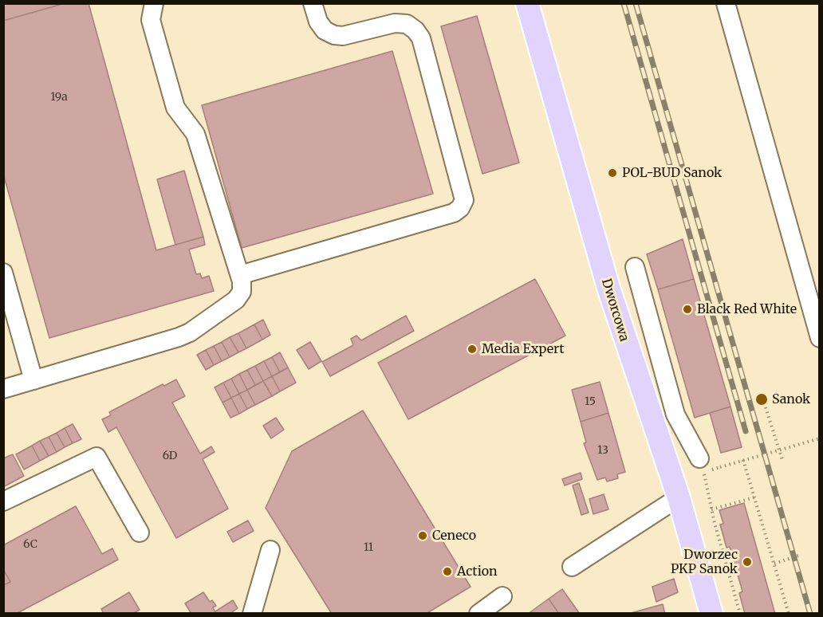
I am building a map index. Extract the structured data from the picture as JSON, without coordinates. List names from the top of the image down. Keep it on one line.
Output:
{"streets":{"main road":["Dworcowa"]},"places":["POL-BUD Sanok","Black Red White","Media Expert","Sanok","Ceneco","Dworzec PKP Sanok","Action"],"house_numbers":["19a","15","13","6D","6C","11"]}
